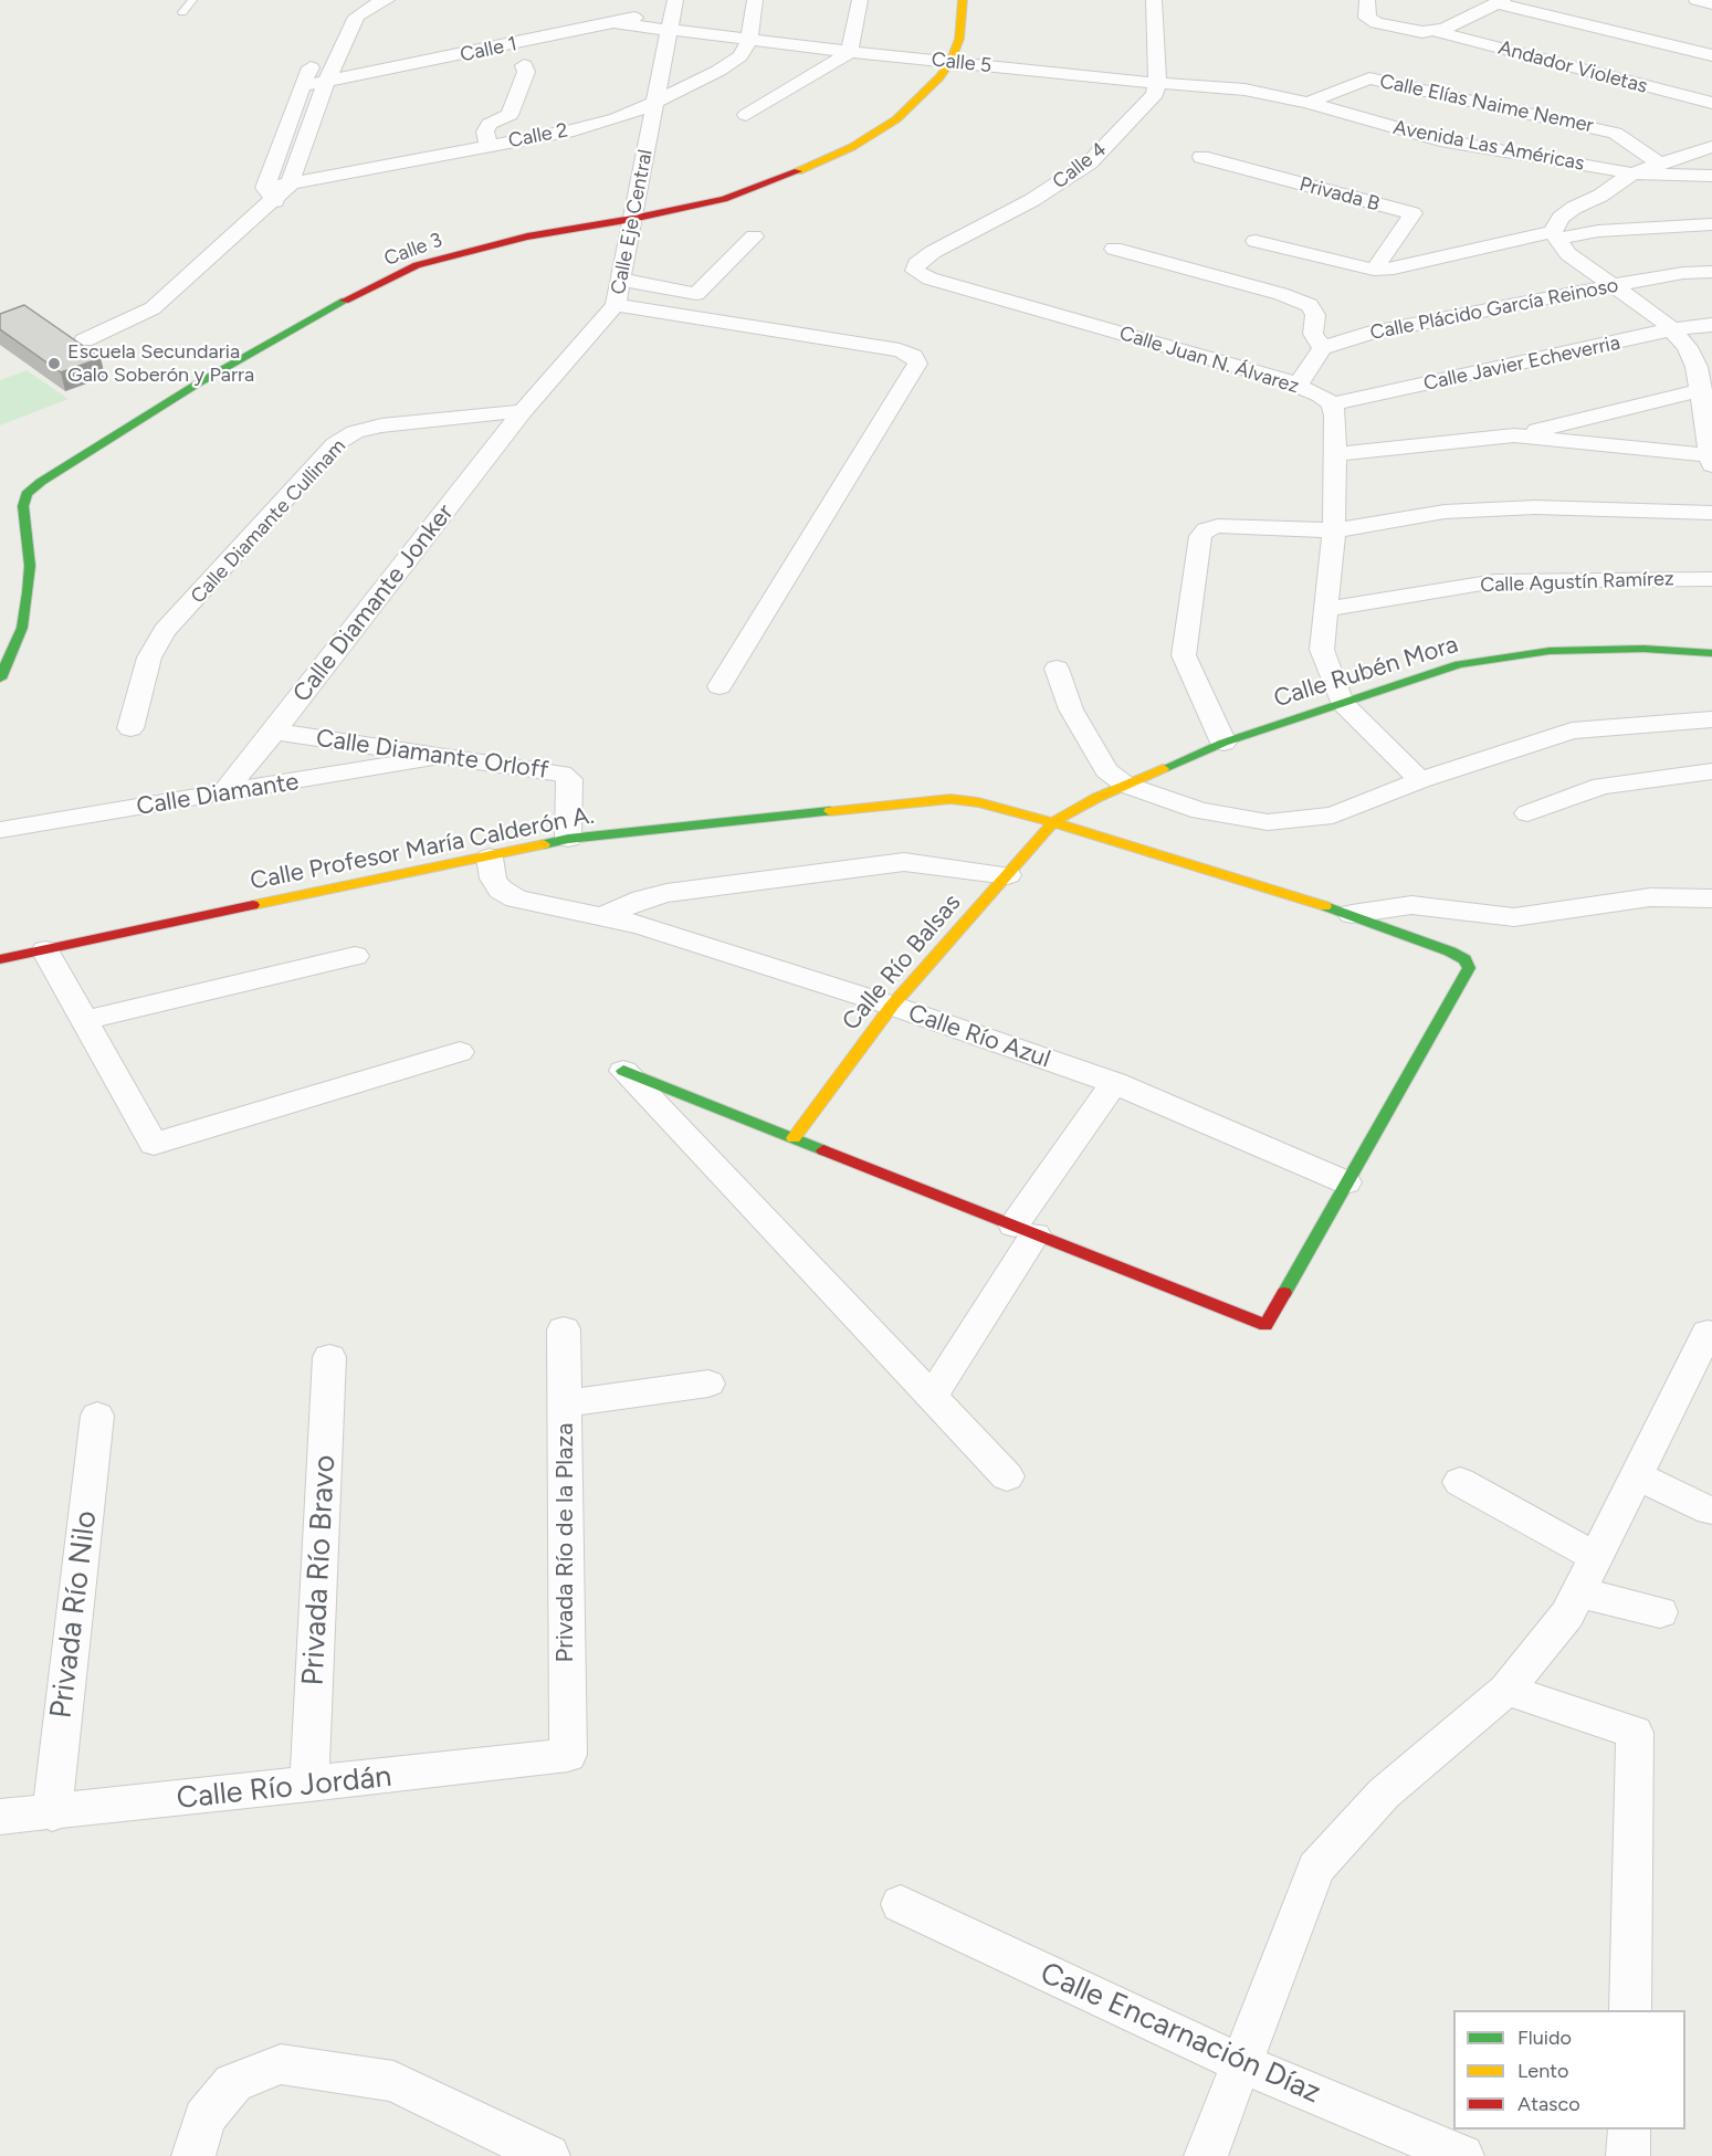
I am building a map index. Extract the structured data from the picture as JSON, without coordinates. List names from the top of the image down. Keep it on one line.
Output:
{"streets":{"street":["Calle 1","Calle 5","Andador Violetas","Calle Elías Naime Nemer","Calle 2","Avenida Las Américas","Calle 4","Privada B","Calle Eje Central","Calle 3","Calle Plácido García Reinoso","Calle Juan N. Álvarez","Calle Javier Echeverria","Calle Diamante Cullinam","Calle Agustín Ramírez","Calle Diamante Jonker","Calle Rubén Mora","Calle Diamante Orloff","Calle Diamante","Calle Profesor María Calderón A.","Calle Río Balsas","Calle Río Azul","Privada Río de la Plaza","Privada Río Bravo","Privada Río Nilo","Calle Río Jordán","Calle Encarnación Díaz"]},"crossings":[["Calle 1","Calle 5"],["Calle 1","Calle Eje Central"],["Calle 5","Calle Elías Naime Nemer"],["Calle 5","Calle 2"],["Calle 5","Avenida Las Américas"],["Calle 5","Calle 4"],["Calle 5","Calle Eje Central"],["Calle 5","Calle 3"],["Calle Elías Naime Nemer","Avenida Las Américas"],["Calle 2","Calle Eje Central"],["Calle 4","Calle Juan N. Álvarez"],["Calle Eje Central","Calle 3"],["Calle Eje Central","Calle Diamante Cullinam"],["Calle Eje Central","Calle Diamante Jonker"],["Calle Juan N. Álvarez","Calle Javier Echeverria"],["Calle Juan N. Álvarez","Calle Agustín Ramírez"],["Calle Juan N. Álvarez","Calle Rubén Mora"],["Calle Diamante Cullinam","Calle Diamante Jonker"],["Calle Diamante Jonker","Calle Diamante Orloff"],["Calle Diamante Jonker","Calle Diamante"],["Calle Rubén Mora","Calle Profesor María Calderón A."],["Calle Rubén Mora","Calle Río Balsas"],["Calle Diamante Orloff","Calle Diamante"],["Calle Diamante Orloff","Calle Profesor María Calderón A."],["Calle Profesor María Calderón A.","Calle Río Balsas"],["Calle Profesor María Calderón A.","Calle Río Azul"],["Calle Río Balsas","Calle Río Azul"],["Privada Río de la Plaza","Calle Río Jordán"],["Privada Río Bravo","Calle Río Jordán"],["Privada Río Nilo","Calle Río Jordán"]],"places":["Escuela Secundaria Galo Soberón y Parra"],"legend":["Fluido","Lento","Atasco"]}
